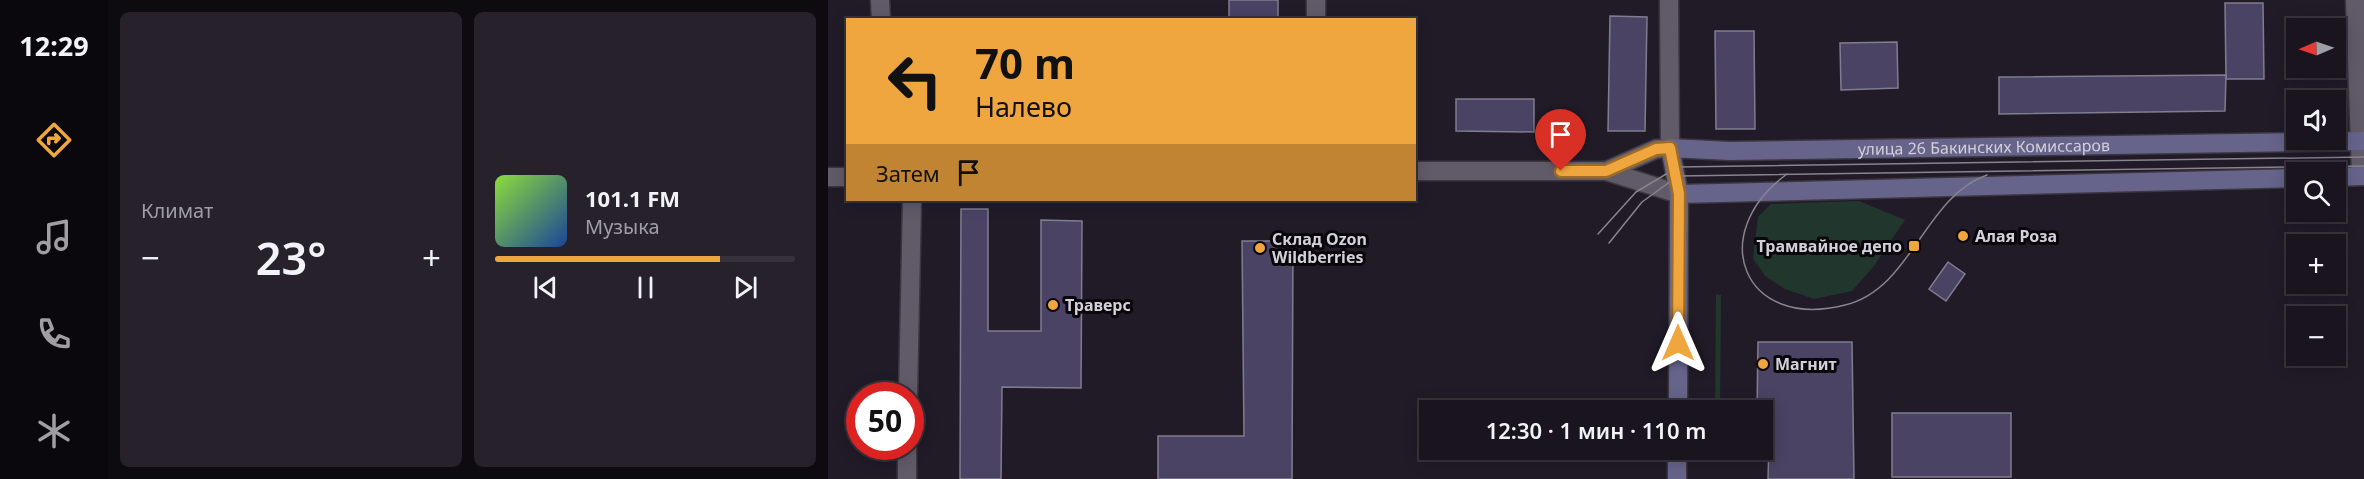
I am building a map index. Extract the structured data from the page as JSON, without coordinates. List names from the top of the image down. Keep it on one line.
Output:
{"streets":{"main road":["улица 26 Бакинских Комиссаров"]},"places":{"other":["Алая Роза","Склад Ozon Wildberries","Траверс","Магнит"],"transit":["Трамвайное депо"]},"north":"left","page":{"tabs":"12:29","tile":"Климат","map_buttons":["+","−"],"turn":["70 m","Налево"],"then":"Затем","song":["101.1 FM","Музыка"],"heat":["−","23°","+"],"limit":"50","trip":"12:30 · 1 мин · 110 m"}}
